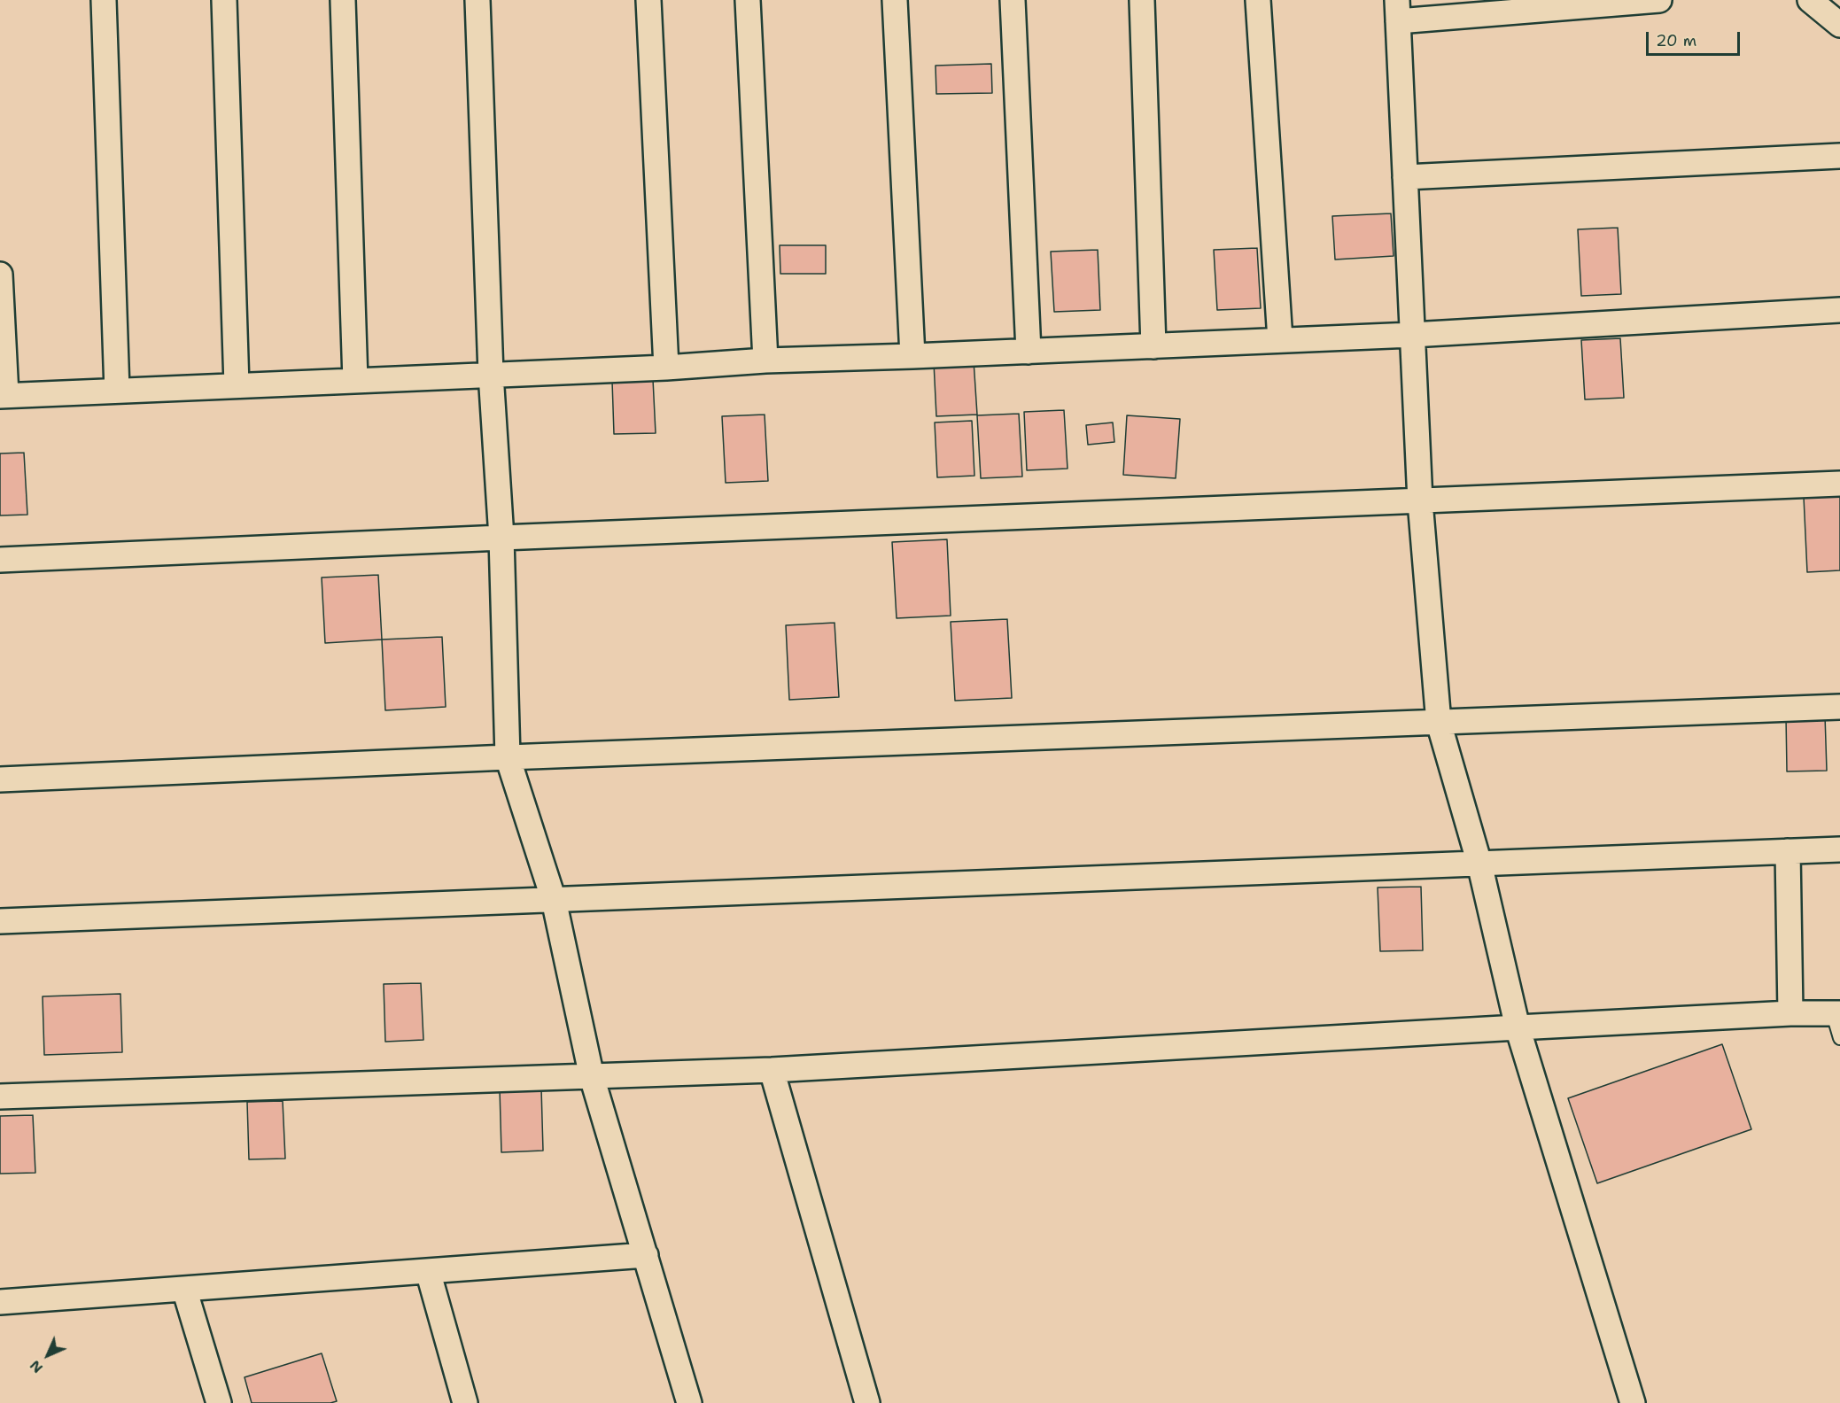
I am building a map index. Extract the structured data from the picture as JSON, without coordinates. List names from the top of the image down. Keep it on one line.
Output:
{"scale_bar":"20 m","north":"bottom left"}
